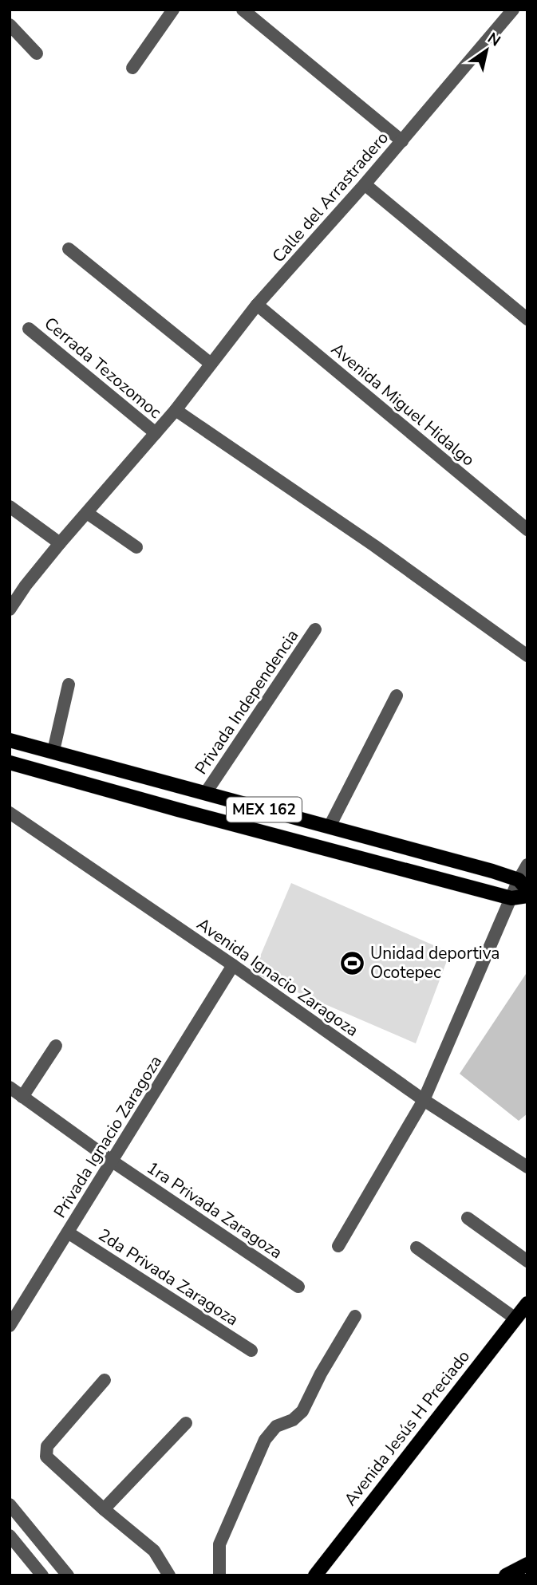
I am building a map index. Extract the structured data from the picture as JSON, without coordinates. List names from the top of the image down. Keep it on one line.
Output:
{"streets":{"main road":["MEX 162","Avenida Jesús H Preciado"],"street":["Calle del Arrastradero","Cerrada Tezozomoc","Avenida Miguel Hidalgo","Privada Independencia","Avenida Ignacio Zaragoza","Privada Ignacio Zaragoza","1ra Privada Zaragoza","2da Privada Zaragoza"]},"crossings":[["Calle del Arrastradero","Cerrada Tezozomoc"],["Calle del Arrastradero","Avenida Miguel Hidalgo"],["Privada Independencia","MEX 162"],["Avenida Ignacio Zaragoza","Privada Ignacio Zaragoza"],["Privada Ignacio Zaragoza","1ra Privada Zaragoza"],["Privada Ignacio Zaragoza","2da Privada Zaragoza"]],"places":{"sports":["Unidad deportiva Ocotepec"]},"north":"top right"}
